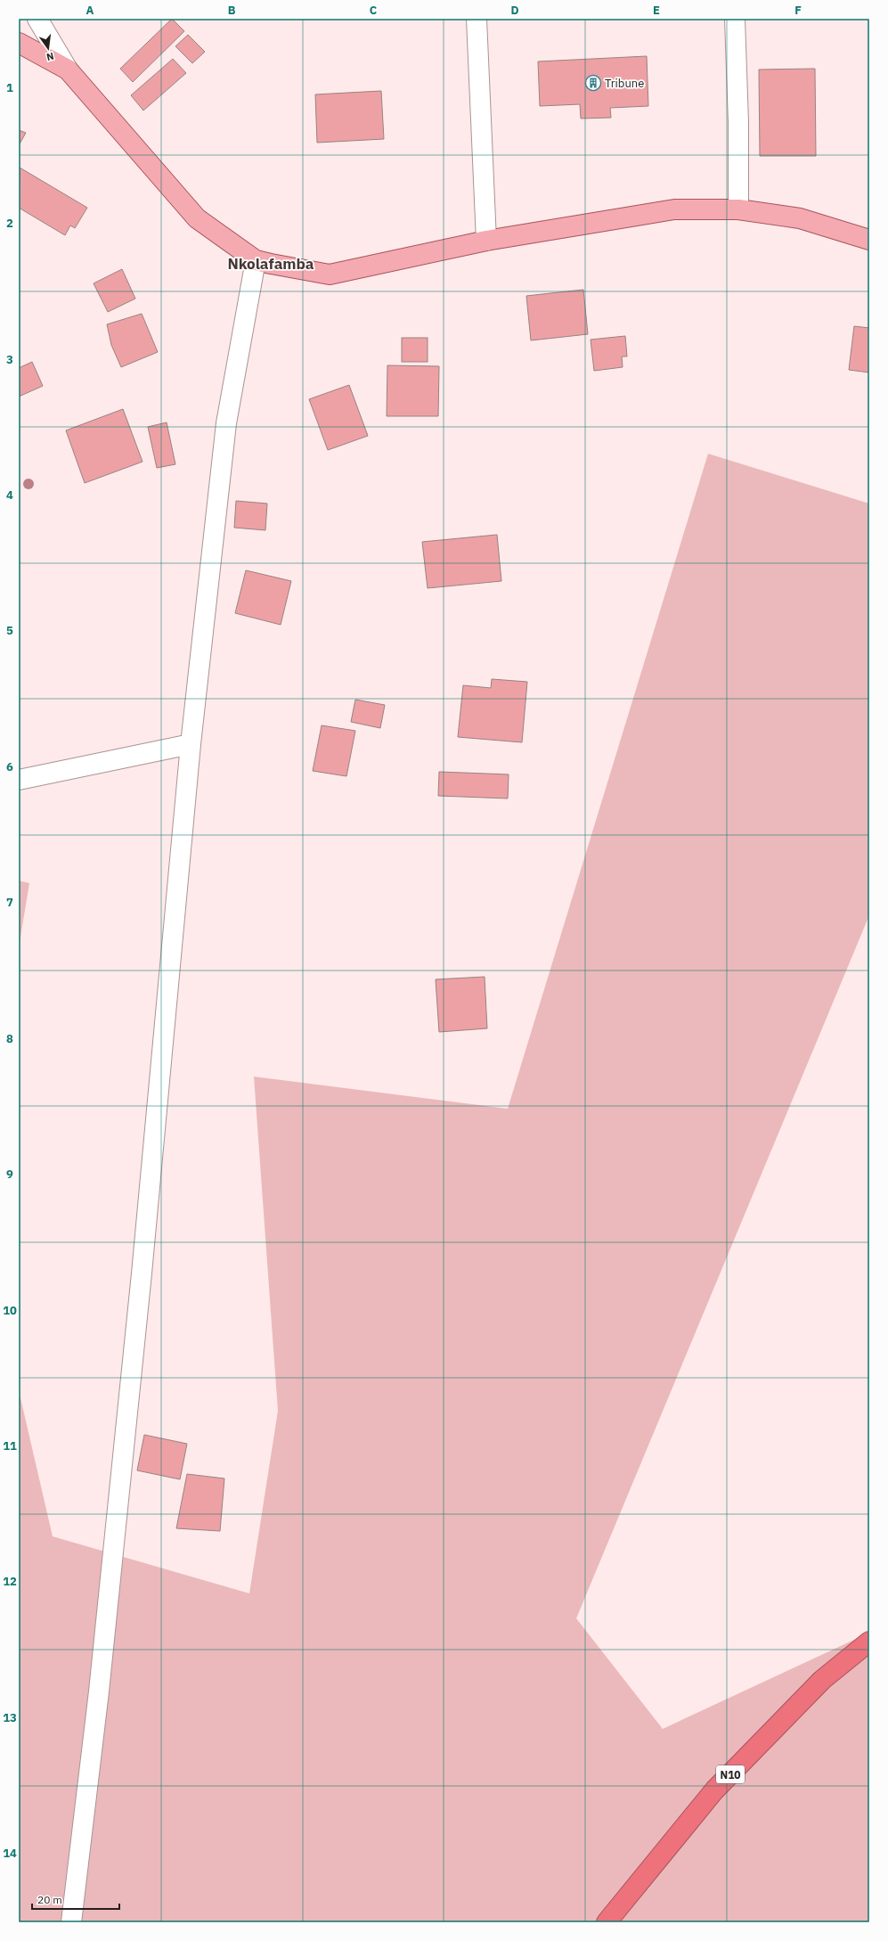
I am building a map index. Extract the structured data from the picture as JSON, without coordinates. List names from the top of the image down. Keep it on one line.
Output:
{"streets":{"highway":["N10"]},"districts":["Nkolafamba"],"places":{"building":["Tribune"]},"scale_bar":"20 m","north":"bottom","grid":{"columns":["A","B","C","D","E","F"],"rows":["1","2","3","4","5","6","7","8","9","10","11","12","13","14"]}}
